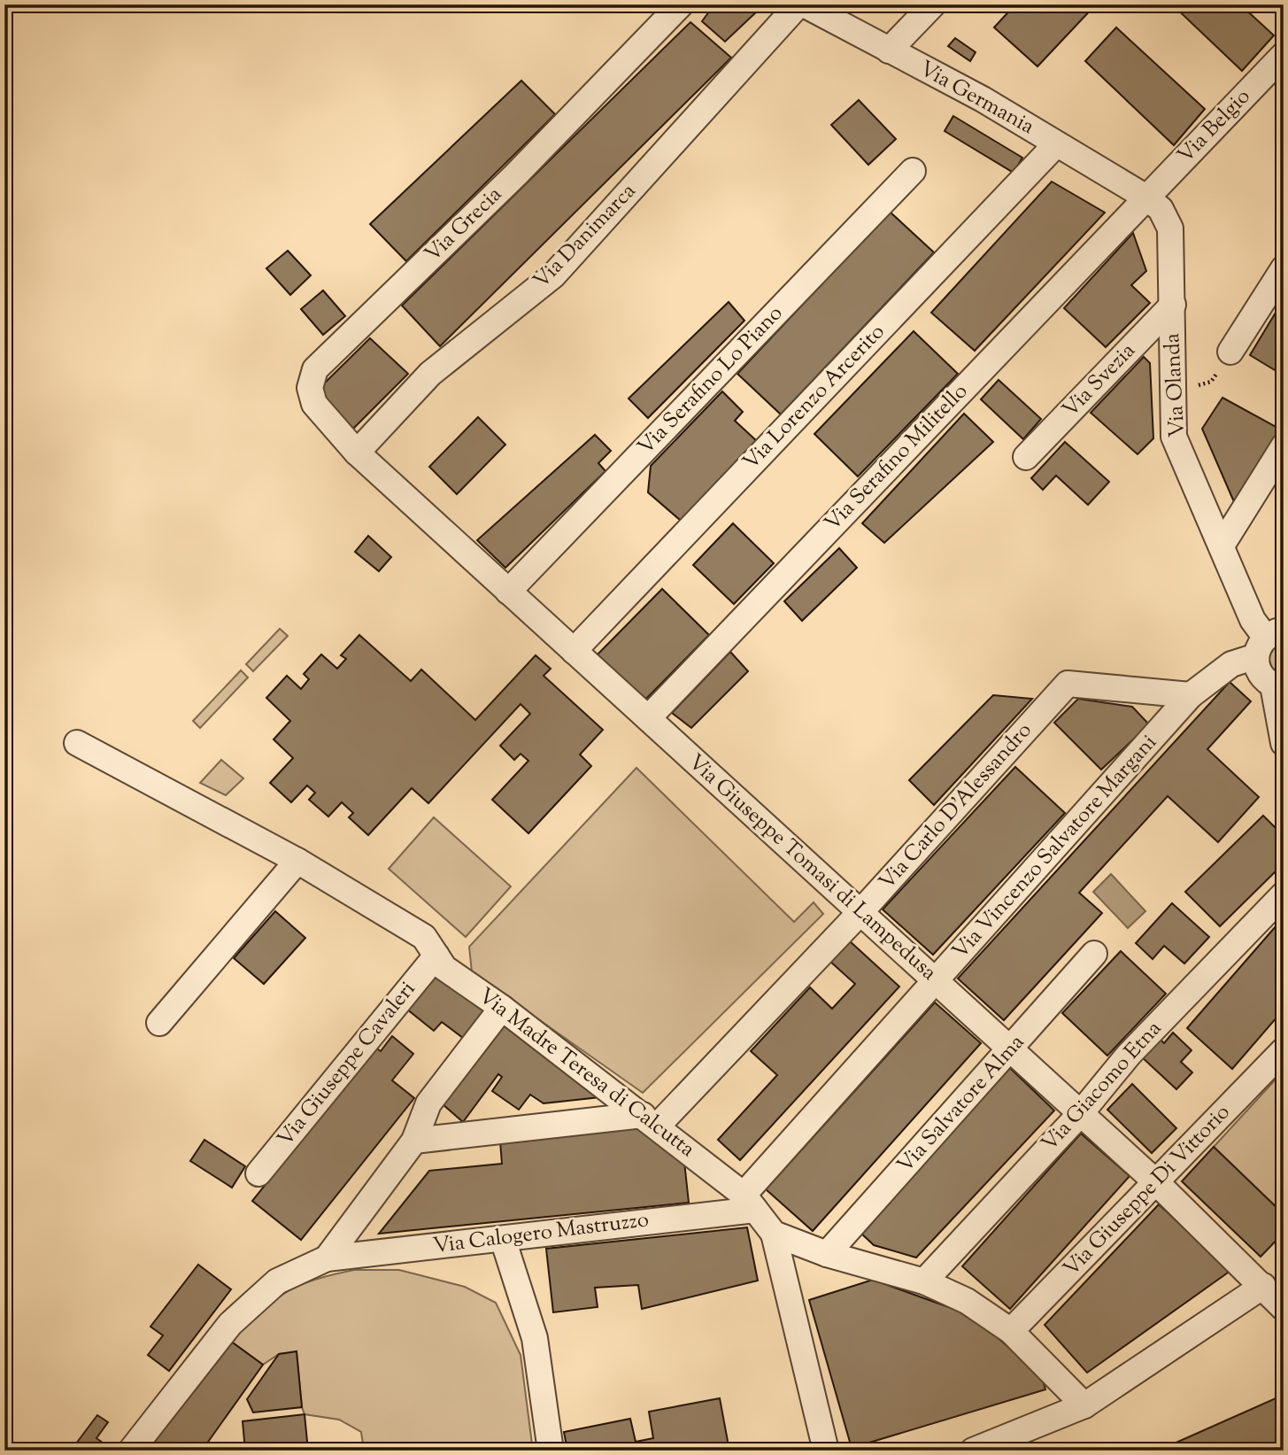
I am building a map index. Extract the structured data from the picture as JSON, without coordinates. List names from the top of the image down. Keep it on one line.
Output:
{"streets":{"street":["Via Germania","Via Belgio","Via Grecia","Via Danimarca","Via Serafino Lo Piano","Via Svezia","Via Olanda","Via Lorenzo Arcerito","Via Serafino Militello","Via Carlo D'Alessandro","Via Vincenzo Salvatore Margani","Via Giuseppe Tomasi di Lampedusa","Via Giuseppe Cavaleri","Via Madre Teresa di Calcutta","Via Giacomo Etna","Via Salvatore Alma","Via Giuseppe Di Vittorio","Via Calogero Mastruzzo"]},"crossings":[["Via Germania","Via Belgio"],["Via Germania","Via Olanda"],["Via Germania","Via Lorenzo Arcerito"],["Via Germania","Via Serafino Militello"],["Via Belgio","Via Olanda"],["Via Belgio","Via Serafino Militello"],["Via Grecia","Via Danimarca"],["Via Grecia","Via Giuseppe Tomasi di Lampedusa"],["Via Danimarca","Via Giuseppe Tomasi di Lampedusa"],["Via Serafino Lo Piano","Via Giuseppe Tomasi di Lampedusa"],["Via Svezia","Via Olanda"],["Via Olanda","Via Serafino Militello"],["Via Olanda","Via Vincenzo Salvatore Margani"],["Via Lorenzo Arcerito","Via Giuseppe Tomasi di Lampedusa"],["Via Serafino Militello","Via Giuseppe Tomasi di Lampedusa"],["Via Carlo D'Alessandro","Via Vincenzo Salvatore Margani"],["Via Carlo D'Alessandro","Via Giuseppe Tomasi di Lampedusa"],["Via Carlo D'Alessandro","Via Madre Teresa di Calcutta"],["Via Vincenzo Salvatore Margani","Via Giuseppe Tomasi di Lampedusa"],["Via Vincenzo Salvatore Margani","Via Madre Teresa di Calcutta"],["Via Vincenzo Salvatore Margani","Via Calogero Mastruzzo"],["Via Giuseppe Tomasi di Lampedusa","Via Giacomo Etna"],["Via Giuseppe Tomasi di Lampedusa","Via Salvatore Alma"],["Via Giuseppe Tomasi di Lampedusa","Via Giuseppe Di Vittorio"],["Via Giuseppe Cavaleri","Via Madre Teresa di Calcutta"],["Via Madre Teresa di Calcutta","Via Calogero Mastruzzo"]]}
